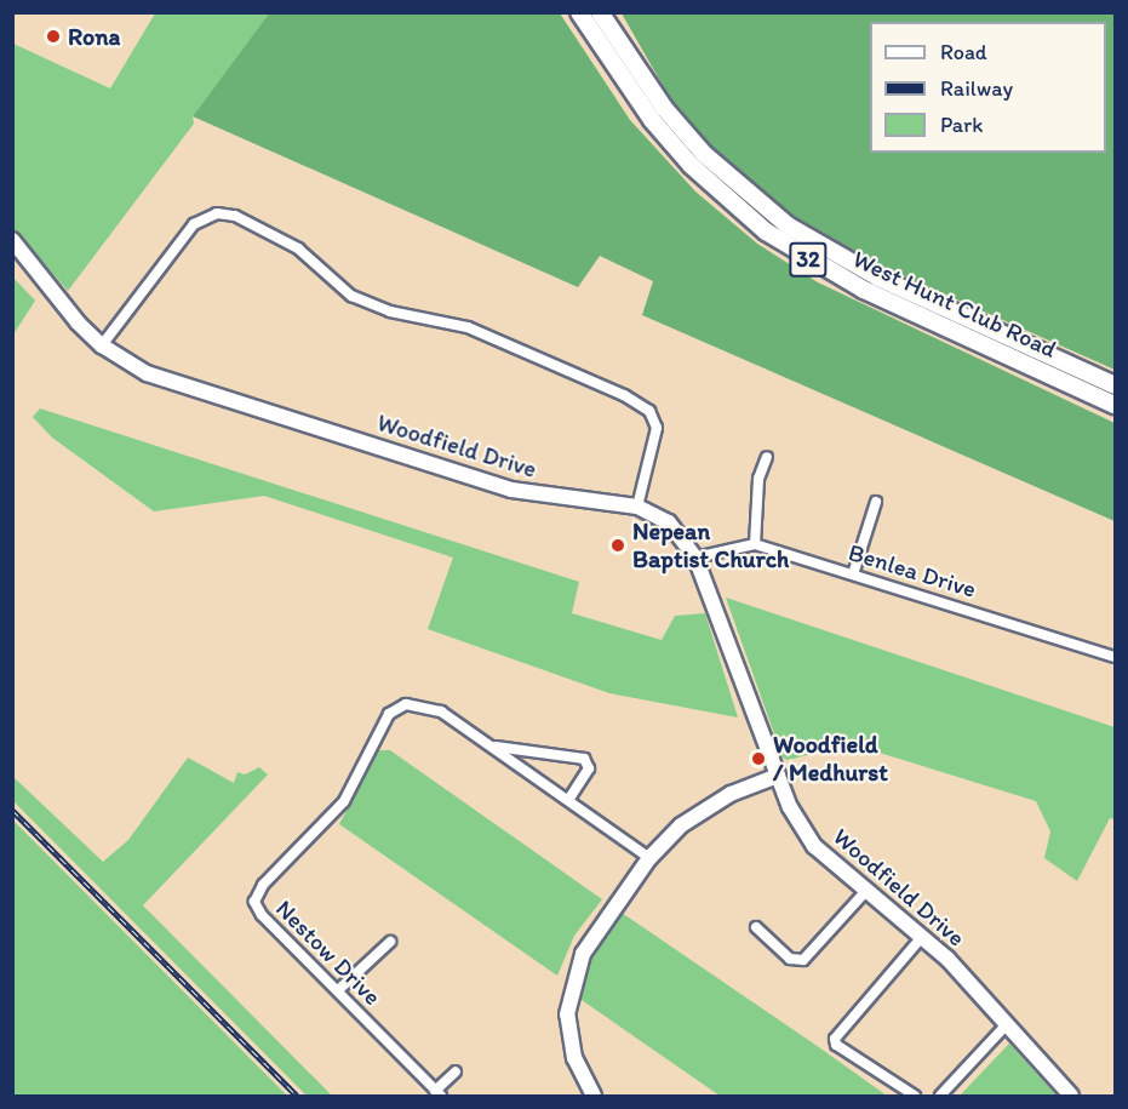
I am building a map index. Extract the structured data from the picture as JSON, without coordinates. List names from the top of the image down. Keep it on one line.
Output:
{"streets":{"main road":["32","West Hunt Club Road"],"street":["Woodfield Drive","Benlea Drive","Nestow Drive"]},"crossings":[["Woodfield Drive","Benlea Drive"]],"places":["Rona","Nepean Baptist Church","Woodfield / Medhurst"],"legend":["Road","Railway","Park"]}
